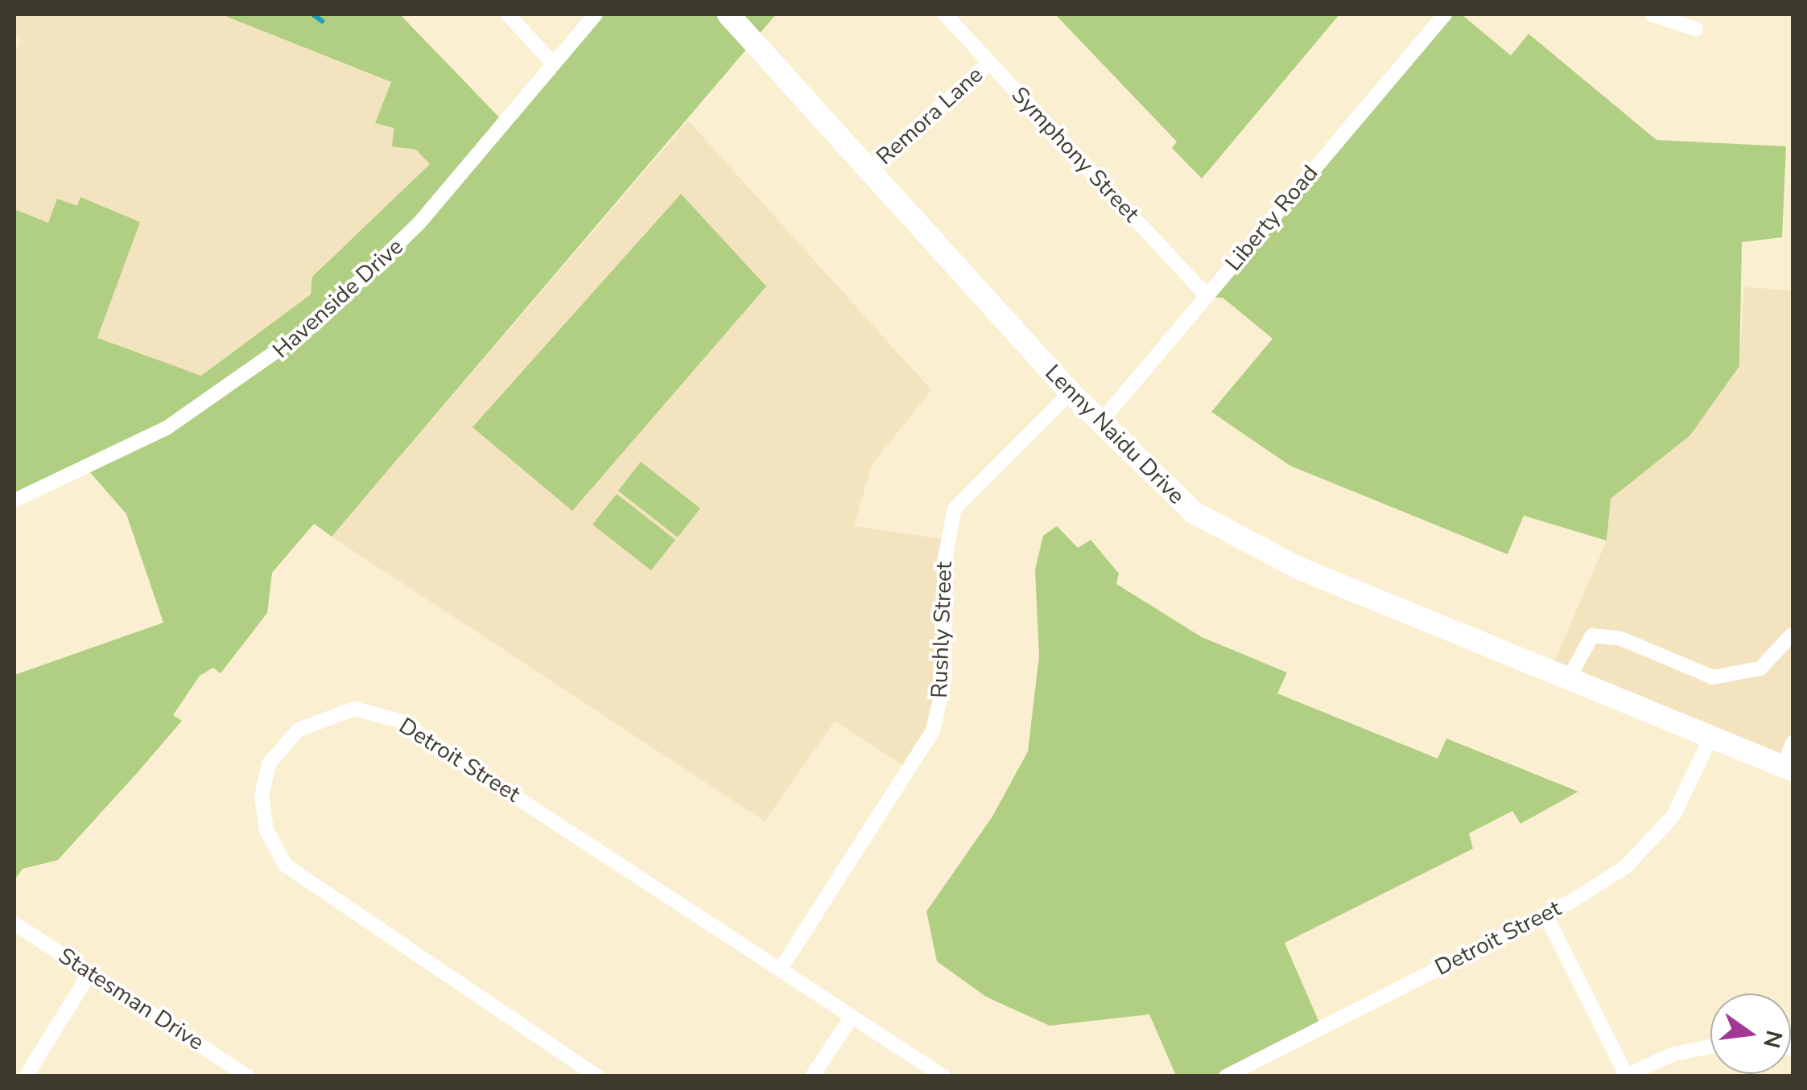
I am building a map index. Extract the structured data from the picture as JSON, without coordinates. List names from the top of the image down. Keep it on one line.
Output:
{"streets":{"street":["Remora Lane","Symphony Street","Liberty Road","Havenside Drive","Lenny Naidu Drive","Rushly Street","Detroit Street","Statesman Drive"]},"crossings":[["Remora Lane","Symphony Street"],["Remora Lane","Lenny Naidu Drive"],["Symphony Street","Liberty Road"],["Liberty Road","Lenny Naidu Drive"],["Lenny Naidu Drive","Rushly Street"],["Lenny Naidu Drive","Detroit Street"],["Rushly Street","Detroit Street"]],"north":"right"}
